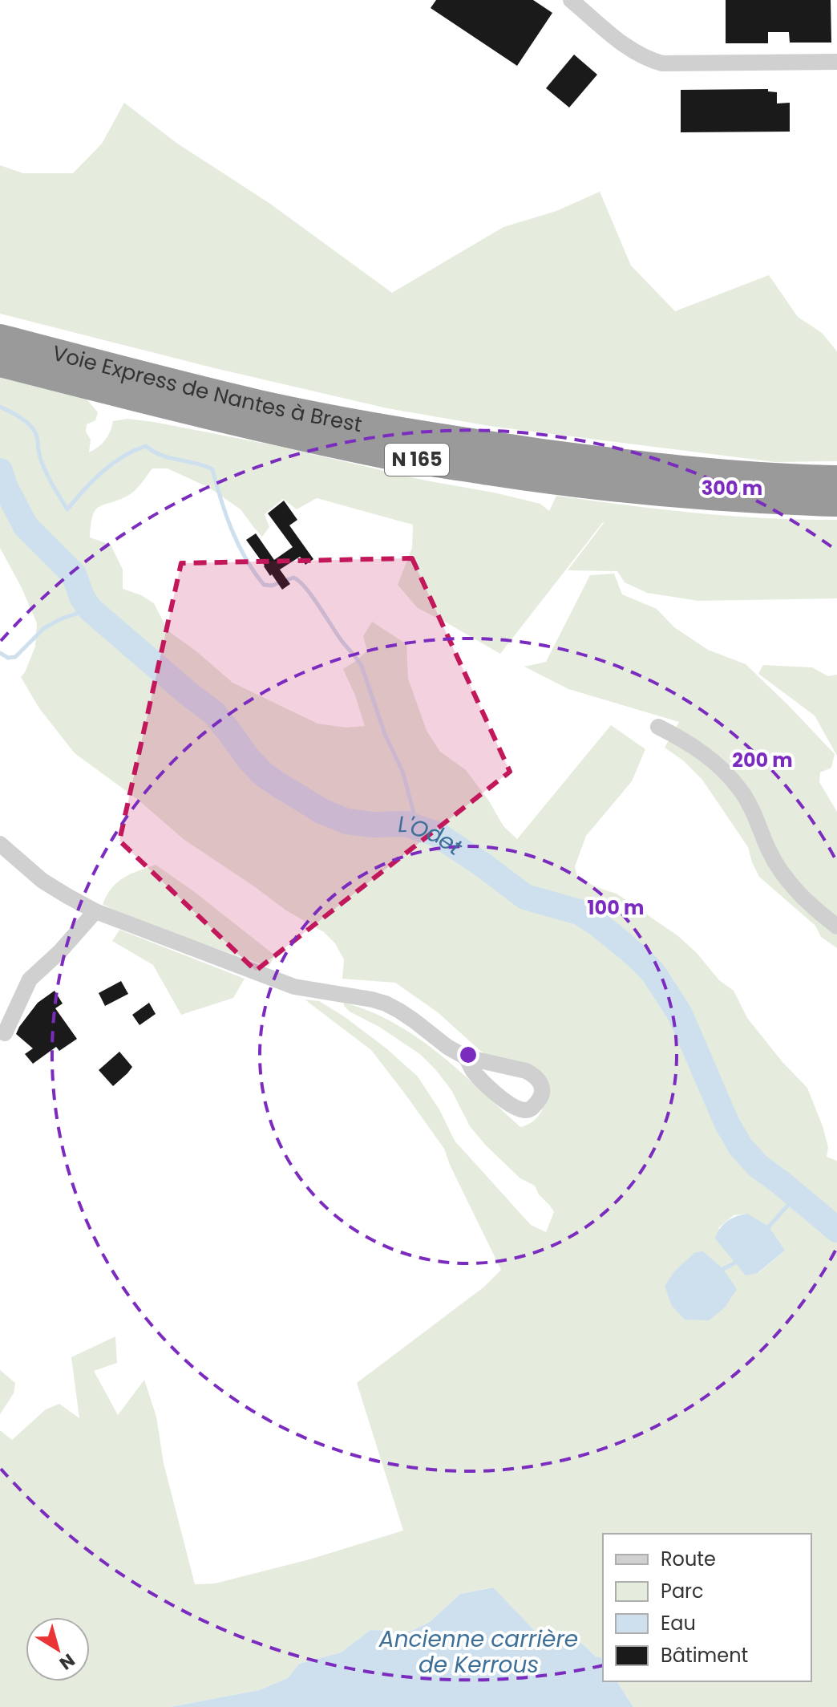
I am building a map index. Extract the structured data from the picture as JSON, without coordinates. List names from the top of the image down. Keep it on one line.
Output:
{"streets":{"highway":["Voie Express de Nantes à Brest","N 165"]},"water":["L'Odet","Ancienne carrière de Kerrous"],"legend":["Route","Parc","Eau","Bâtiment"],"north":"bottom right","rings":["300 m","200 m","100 m"]}
